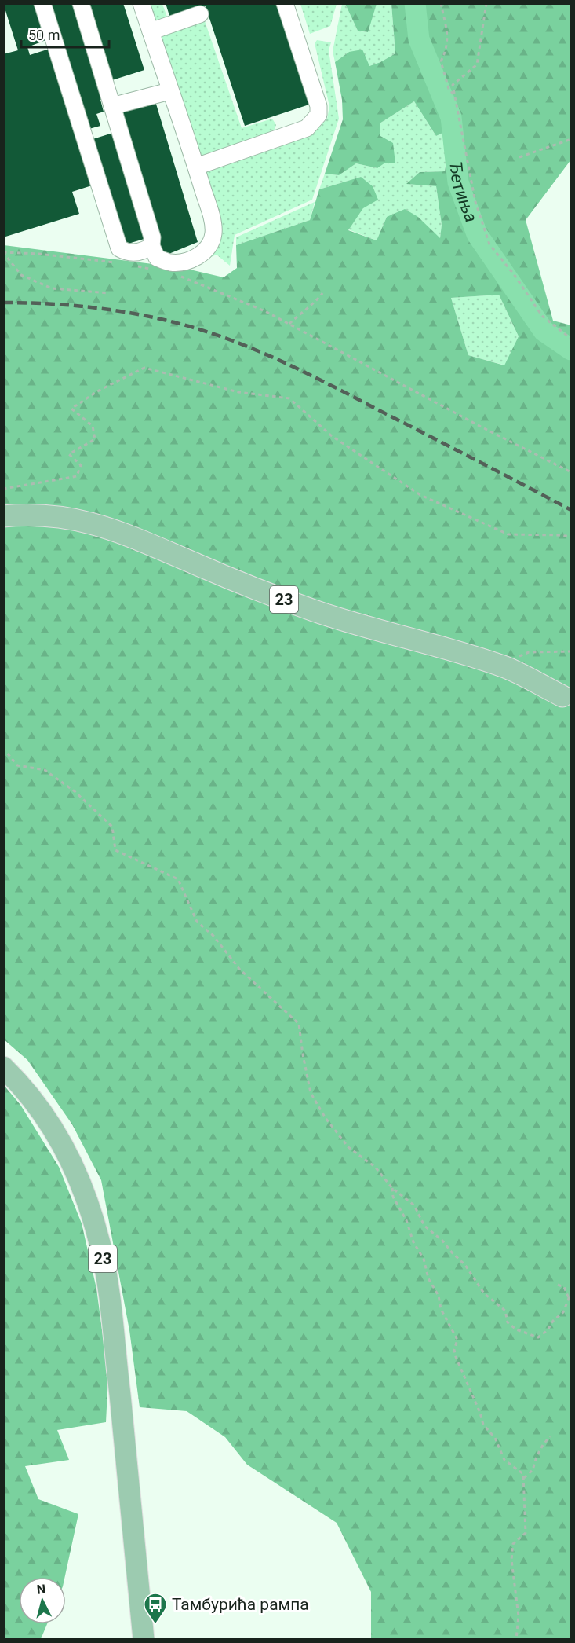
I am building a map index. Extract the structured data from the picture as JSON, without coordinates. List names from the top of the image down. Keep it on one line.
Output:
{"streets":{"main road":["23"]},"water":["Ђетиња"],"places":{"bus stop":["Тамбурића рампа"]},"scale_bar":"50 m","north":"top"}
